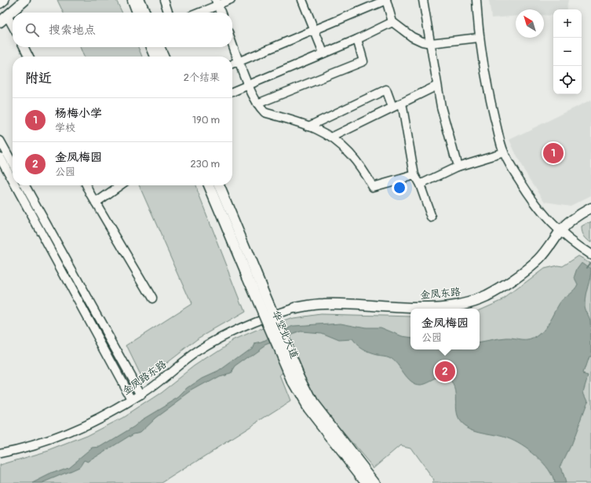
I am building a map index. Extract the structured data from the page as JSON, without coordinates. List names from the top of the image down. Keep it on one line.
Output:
{"streets":{"main road":["金凤东路","华坚北大道"],"street":["金凤路东路"]},"crossings":[["金凤东路","金凤路东路"]],"north":"top left","page":{"map_buttons":["+","−"],"search":"搜索地点","heading":["附近","2个结果"],"list":[{"mark":"1","name":"杨梅小学","note":"学校","value":"190 m"},{"mark":"2","name":"金凤梅园","note":"公园","value":"230 m"}],"pins":["1","2"],"popup":["金凤梅园","公园"]}}
